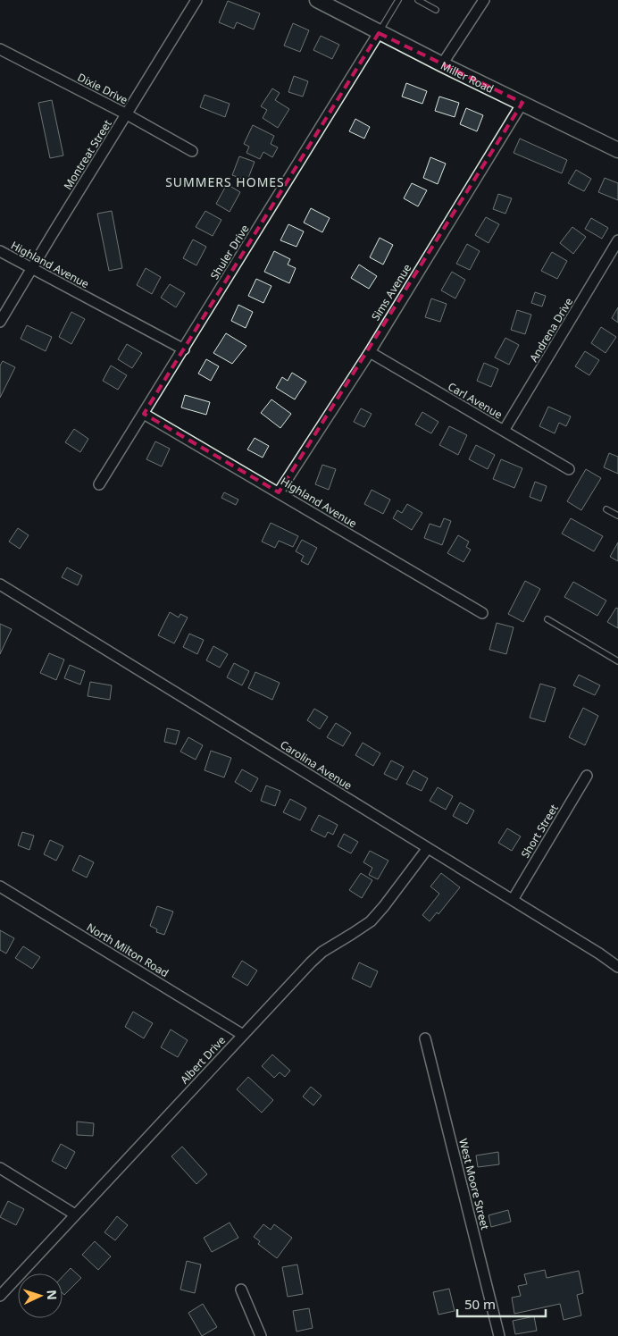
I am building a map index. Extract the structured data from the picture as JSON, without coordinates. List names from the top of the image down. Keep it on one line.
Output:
{"streets":{"main road":["Miller Road"],"street":["Dixie Drive","Montreat Street","Shuler Drive","Highland Avenue","Sims Avenue","Andrena Drive","Carl Avenue","Carolina Avenue","Short Street","North Milton Road","Albert Drive","West Moore Street"]},"crossings":[["Miller Road","Shuler Drive"],["Miller Road","Sims Avenue"],["Dixie Drive","Montreat Street"],["Montreat Street","Highland Avenue"],["Shuler Drive","Highland Avenue"],["Highland Avenue","Sims Avenue"],["Sims Avenue","Carl Avenue"],["Andrena Drive","Carl Avenue"],["Carolina Avenue","Short Street"],["Carolina Avenue","Albert Drive"],["North Milton Road","Albert Drive"]],"districts":["SUMMERS HOMES"],"scale_bar":"50 m","north":"right"}
